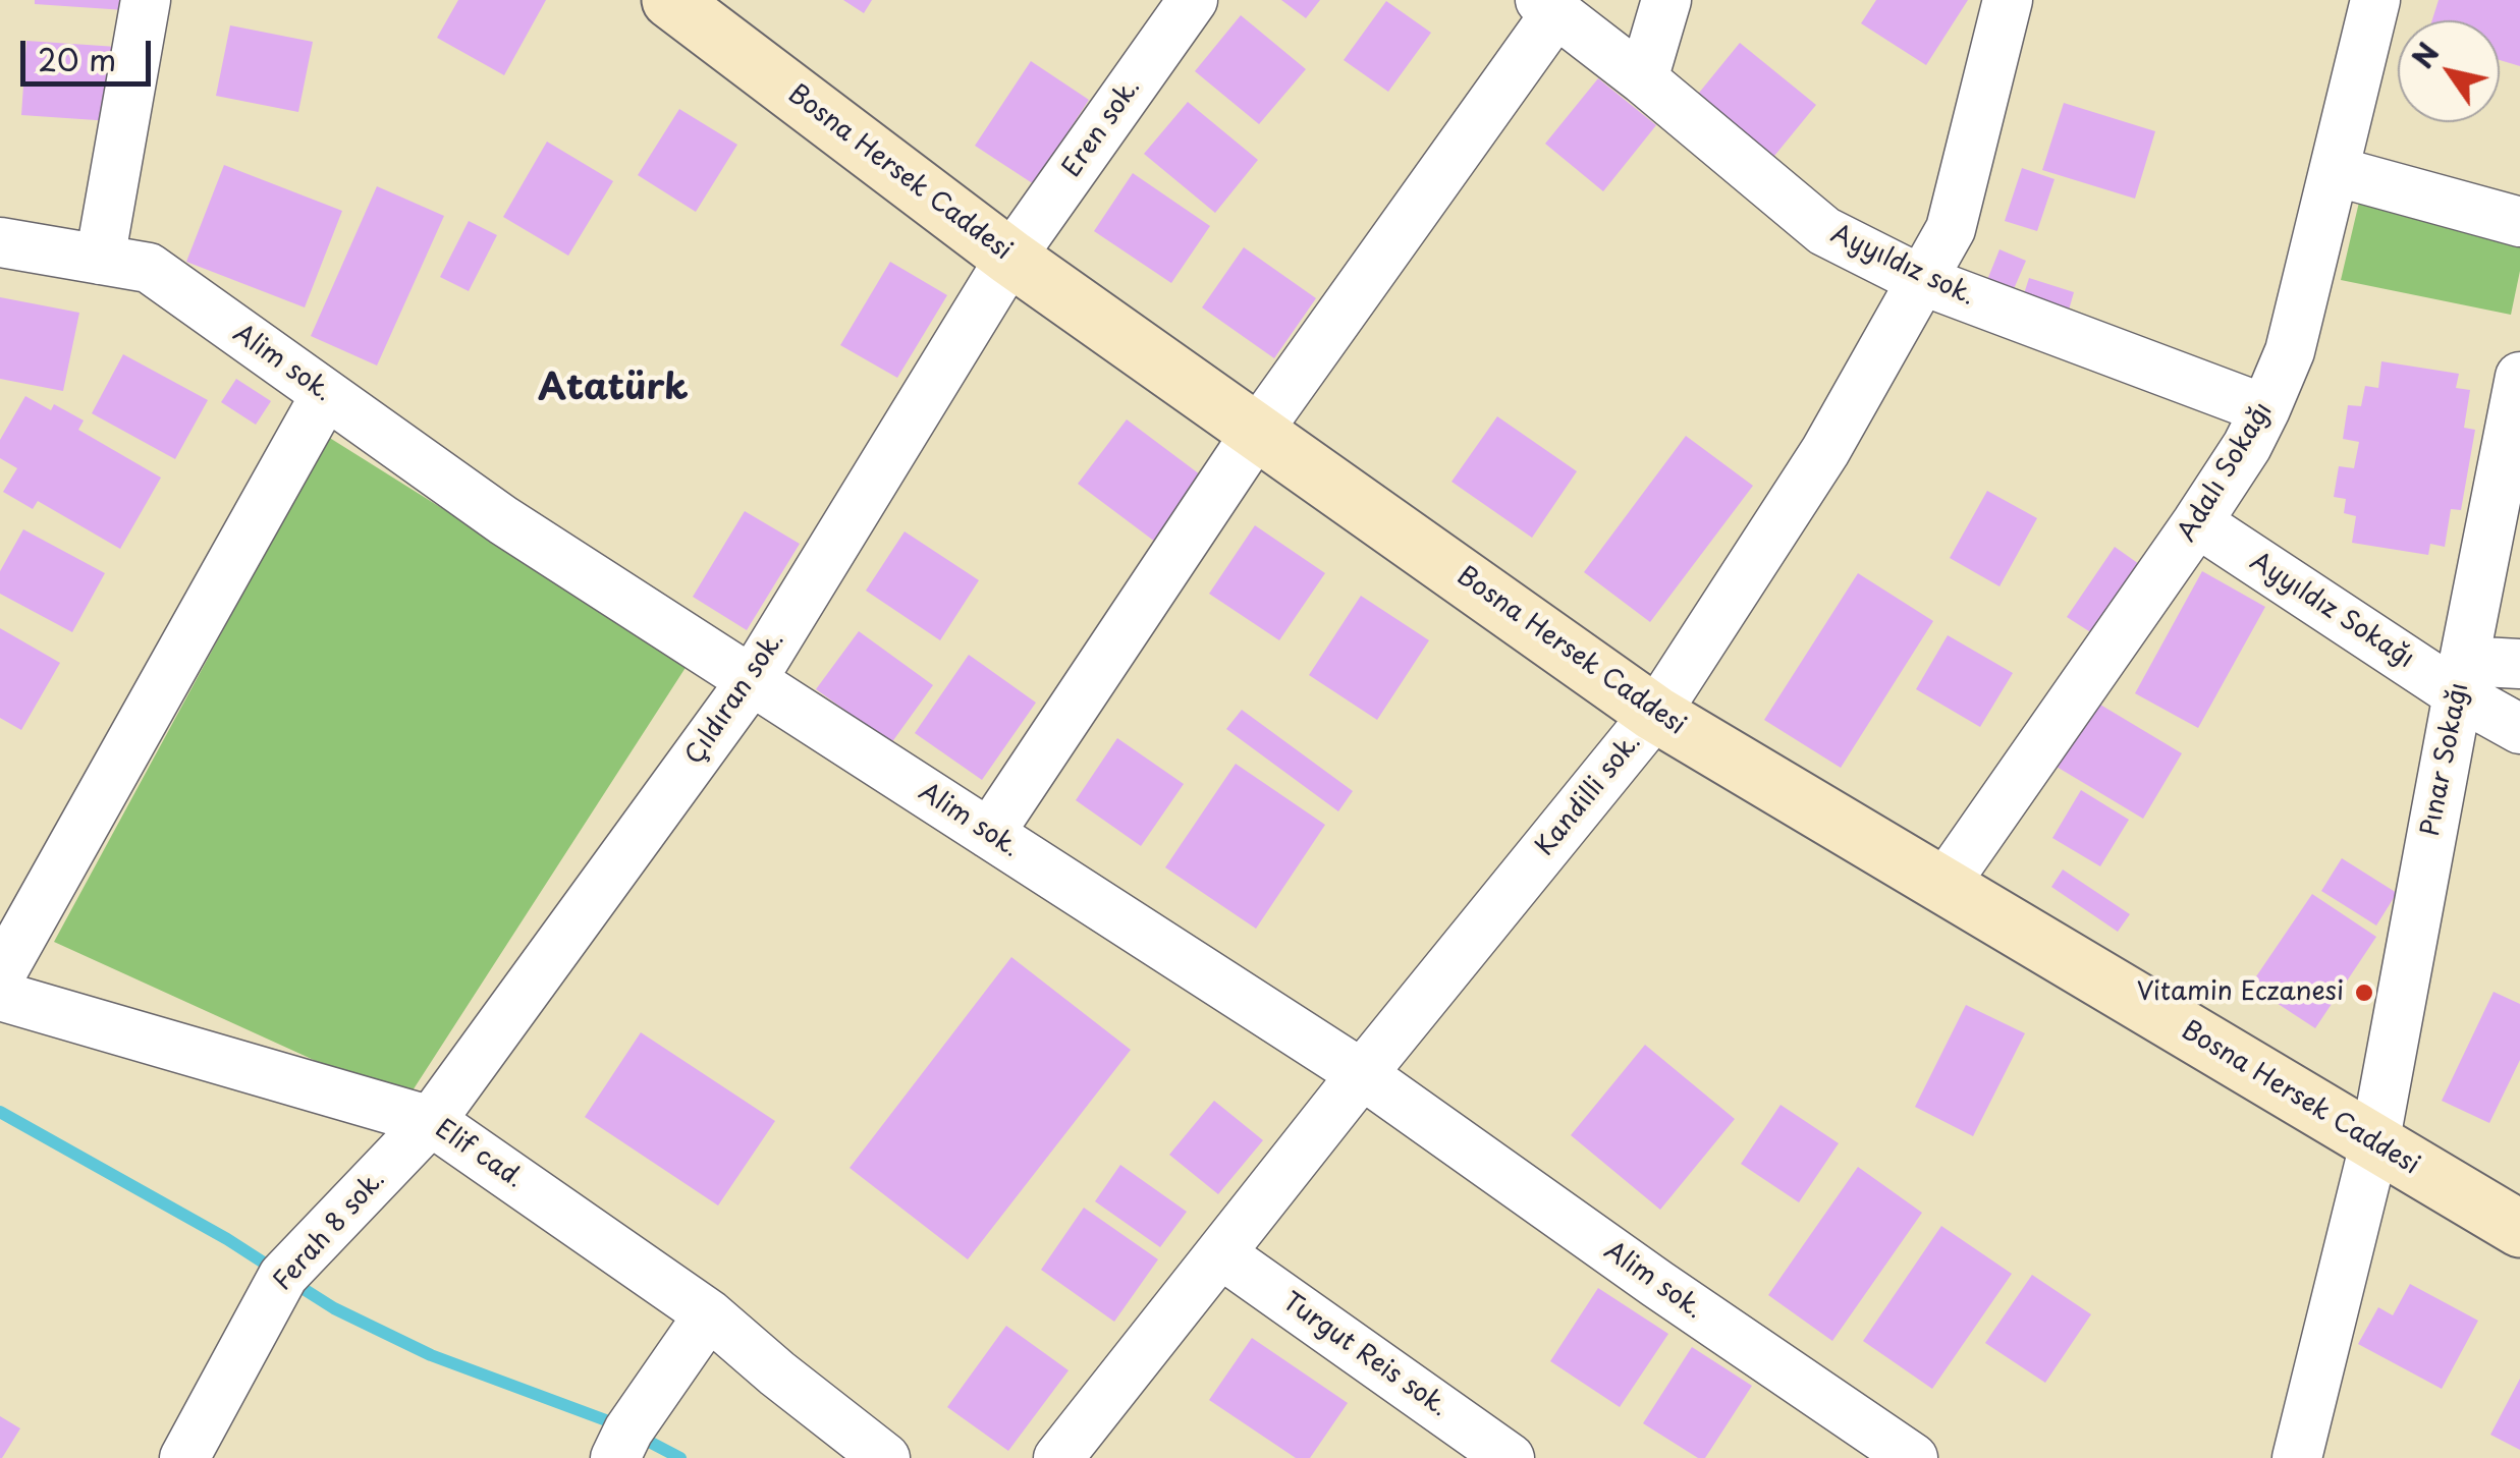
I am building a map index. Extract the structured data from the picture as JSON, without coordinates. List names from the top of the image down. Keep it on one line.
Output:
{"streets":{"main road":["Bosna Hersek Caddesi"],"street":["Eren sok.","Ayyıldız sok.","Alim sok.","Adalı Sokağı","Ayyıldız Sokağı","Çıldıran sok.","Pınar Sokağı","Kandilli sok.","Elif cad.","Ferah 8 sok.","Turgut Reis sok."]},"crossings":[["Eren sok.","Bosna Hersek Caddesi"],["Eren sok.","Çıldıran sok."],["Bosna Hersek Caddesi","Adalı Sokağı"],["Bosna Hersek Caddesi","Çıldıran sok."],["Bosna Hersek Caddesi","Pınar Sokağı"],["Bosna Hersek Caddesi","Kandilli sok."],["Ayyıldız sok.","Adalı Sokağı"],["Ayyıldız sok.","Kandilli sok."],["Alim sok.","Çıldıran sok."],["Alim sok.","Kandilli sok."],["Adalı Sokağı","Ayyıldız Sokağı"],["Ayyıldız Sokağı","Pınar Sokağı"],["Çıldıran sok.","Elif cad."],["Çıldıran sok.","Ferah 8 sok."],["Kandilli sok.","Turgut Reis sok."],["Elif cad.","Ferah 8 sok."]],"districts":["Atatürk"],"places":["Vitamin Eczanesi"],"scale_bar":"20 m","north":"top left"}
